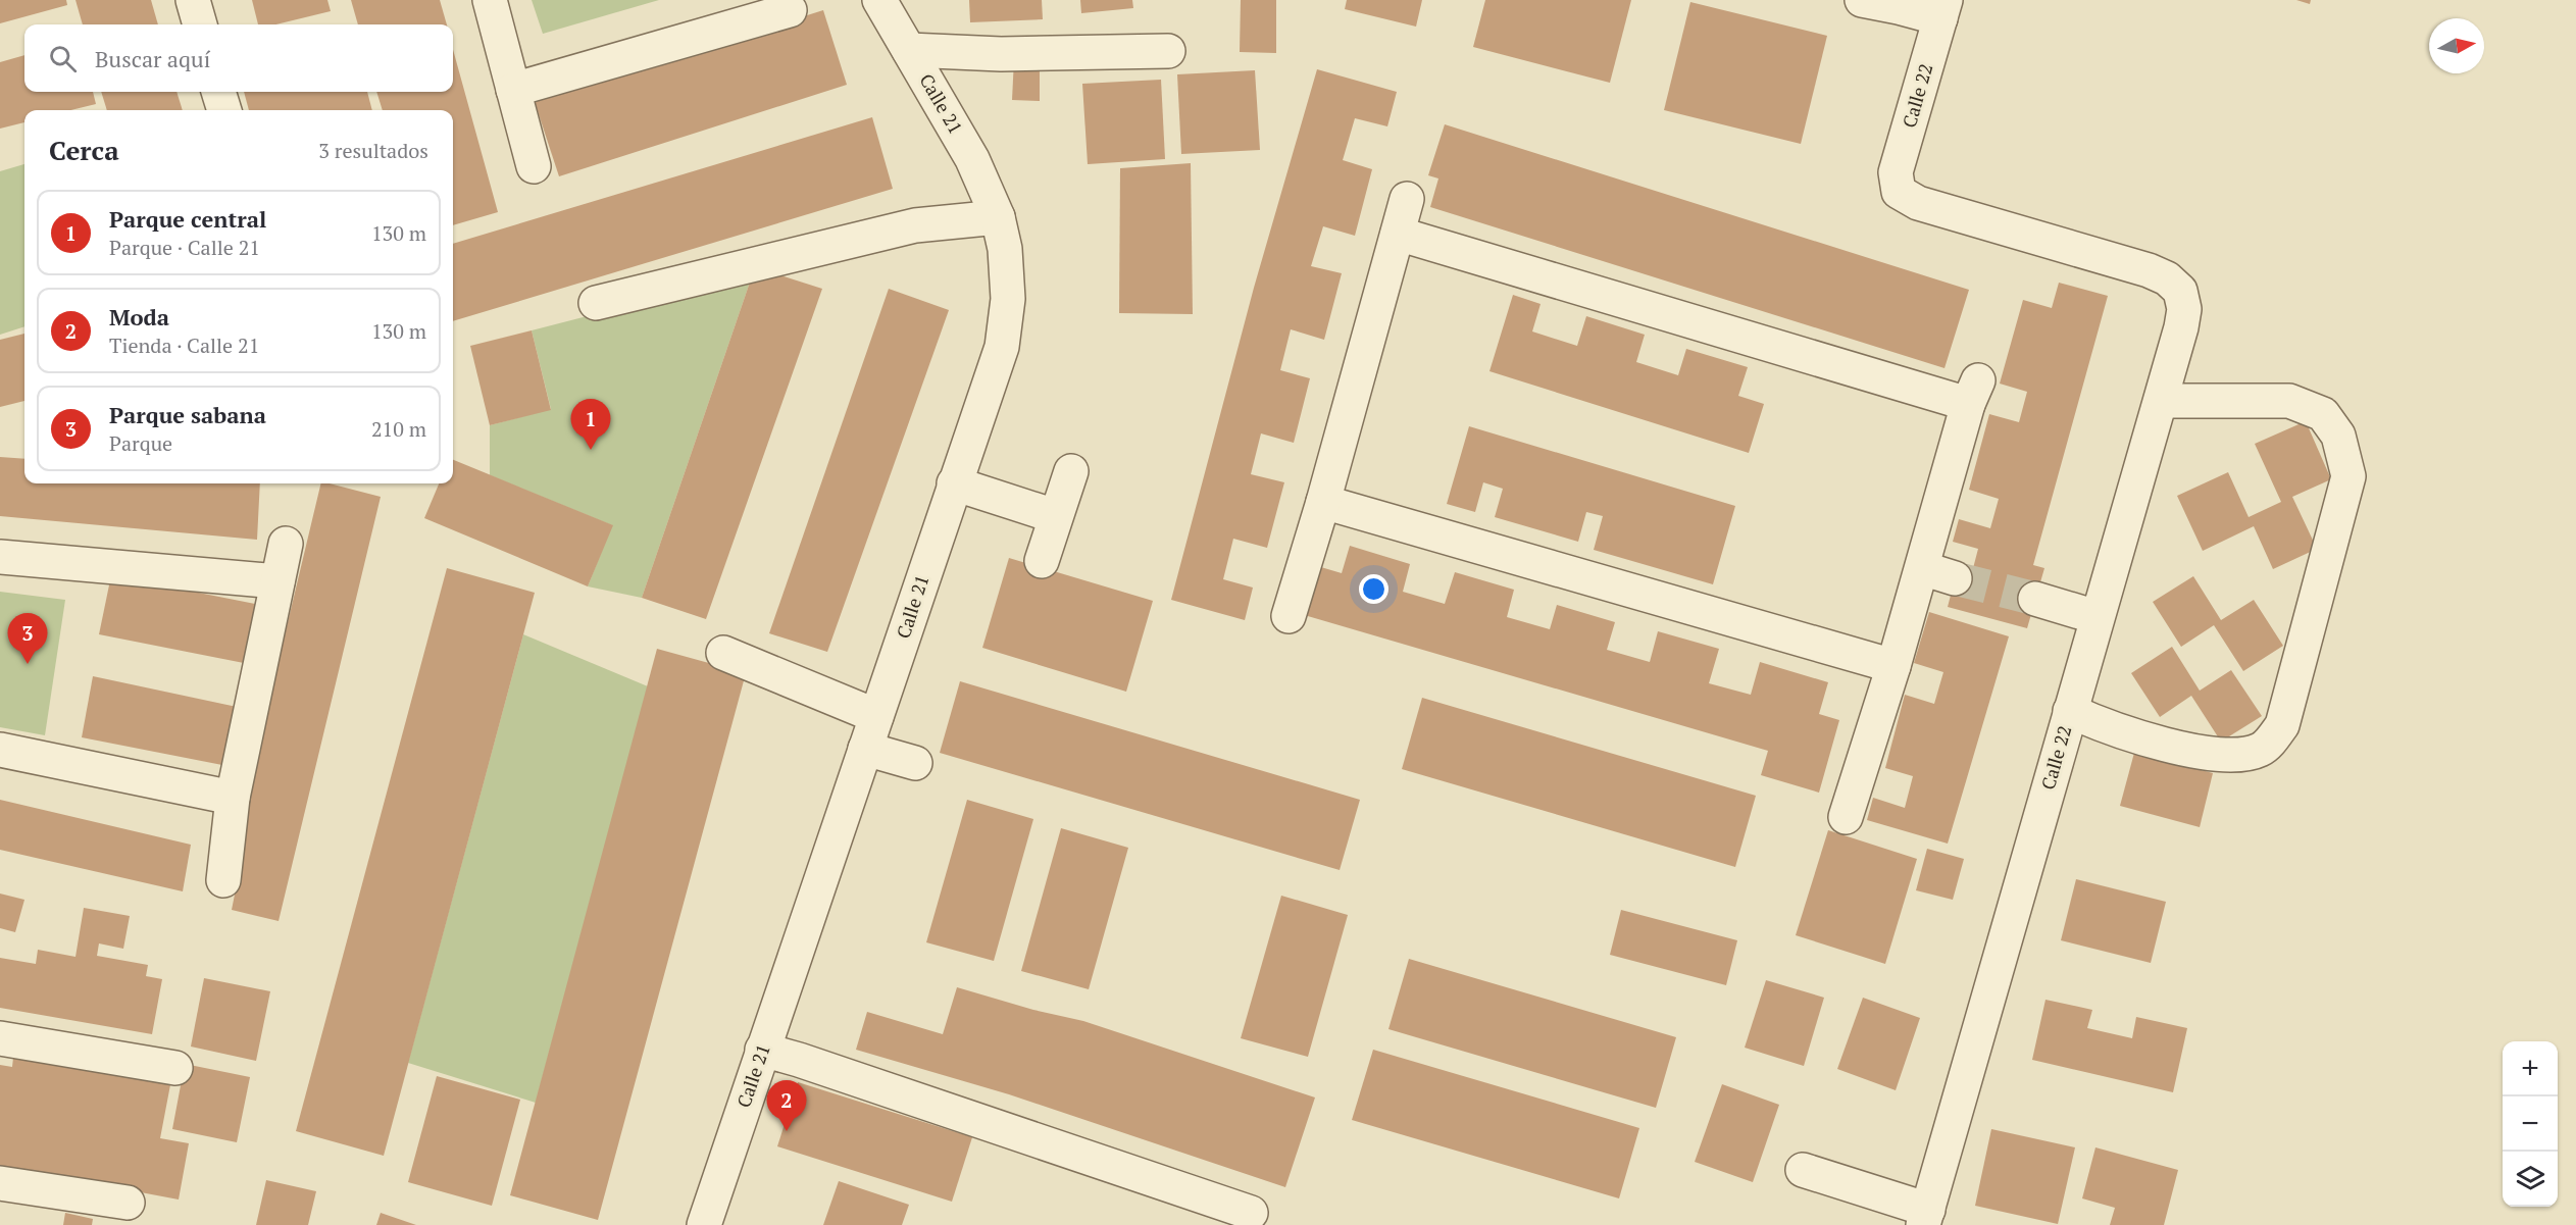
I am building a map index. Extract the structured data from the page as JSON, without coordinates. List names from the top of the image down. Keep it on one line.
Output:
{"streets":{"street":["Calle 22","Calle 21"]},"north":"right","page":{"search":"Buscar aquí","heading":["Cerca","3 resultados"],"list":[{"mark":"1","name":"Parque central","note":"Parque · Calle 21","value":"130 m"},{"mark":"2","name":"Moda","note":"Tienda · Calle 21","value":"130 m"},{"mark":"3","name":"Parque sabana","note":"Parque","value":"210 m"}],"pins":["1","3","2"],"map_buttons":["+","−"]}}
